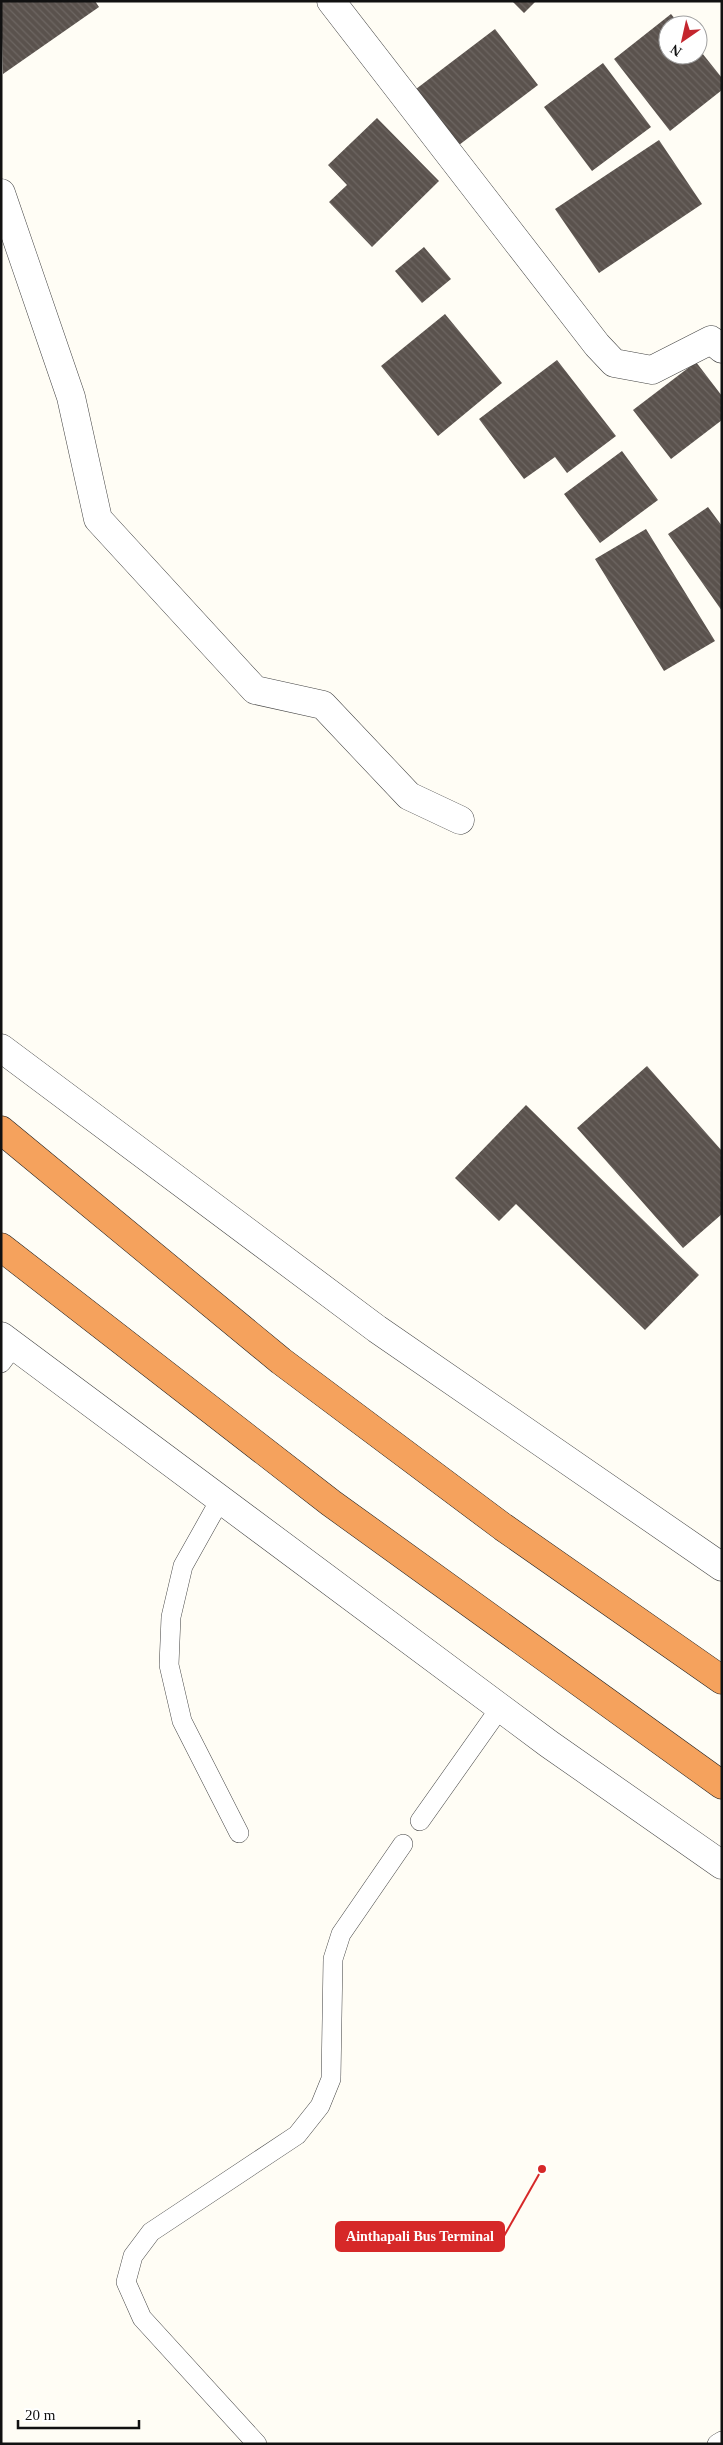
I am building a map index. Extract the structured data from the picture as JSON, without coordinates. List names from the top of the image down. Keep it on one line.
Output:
{"places":["Ainthapali Bus Terminal"],"scale_bar":"20 m","north":"bottom left"}
